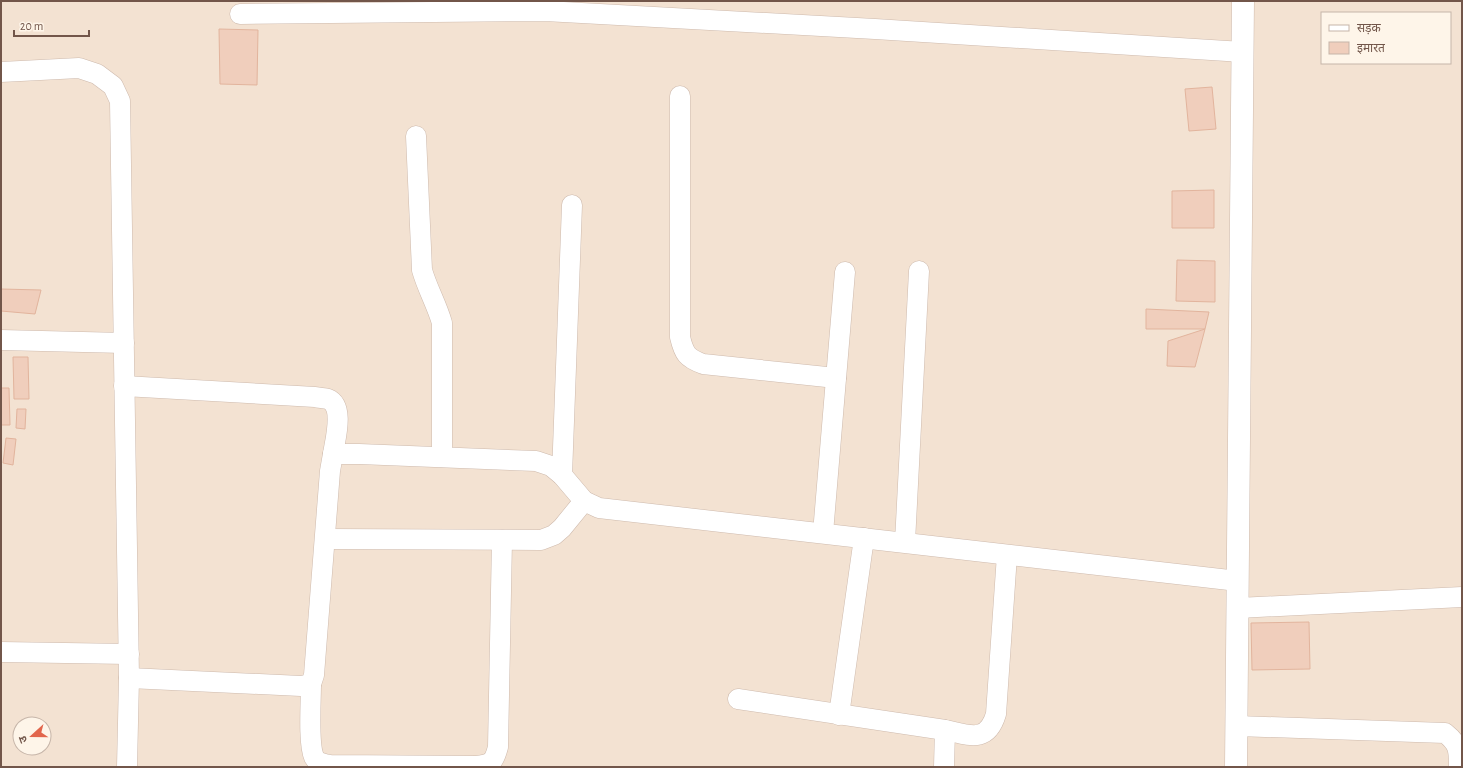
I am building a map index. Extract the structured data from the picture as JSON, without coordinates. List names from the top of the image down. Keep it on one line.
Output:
{"legend":["सड़क","इमारत"],"scale_bar":"20 m","north":"left"}
